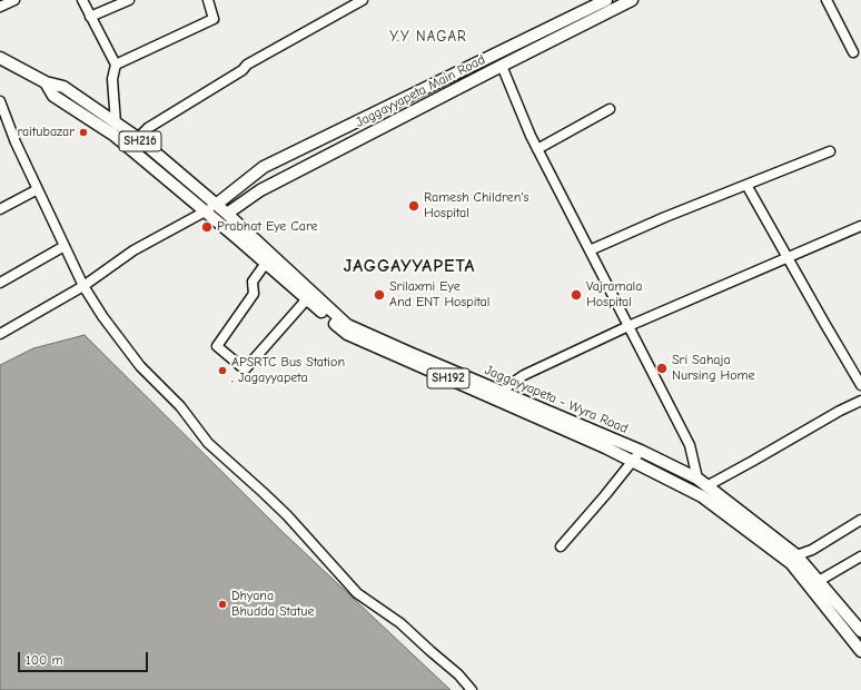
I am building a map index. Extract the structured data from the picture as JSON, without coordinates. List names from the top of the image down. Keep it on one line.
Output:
{"streets":{"main road":["Jaggayyapeta Main Road","SH216","SH192","Jaggayyapeta - Wyra Road"]},"crossings":[["Jaggayyapeta Main Road","SH216"],["Jaggayyapeta Main Road","Jaggayyapeta - Wyra Road"],["SH216","SH192"],["SH216","Jaggayyapeta - Wyra Road"],["SH192","Jaggayyapeta - Wyra Road"]],"districts":["Y.Y NAGAR","JAGGAYYAPETA"],"places":["raitubazar","Ramesh Children's Hospital","Prabhat Eye Care","Srilaxmi Eye And ENT Hospital","Vajramala Hospital","Sri Sahaja Nursing Home","APSRTC Bus Station , Jagayyapeta","Dhyana Bhudda Statue"],"scale_bar":"100 m"}
